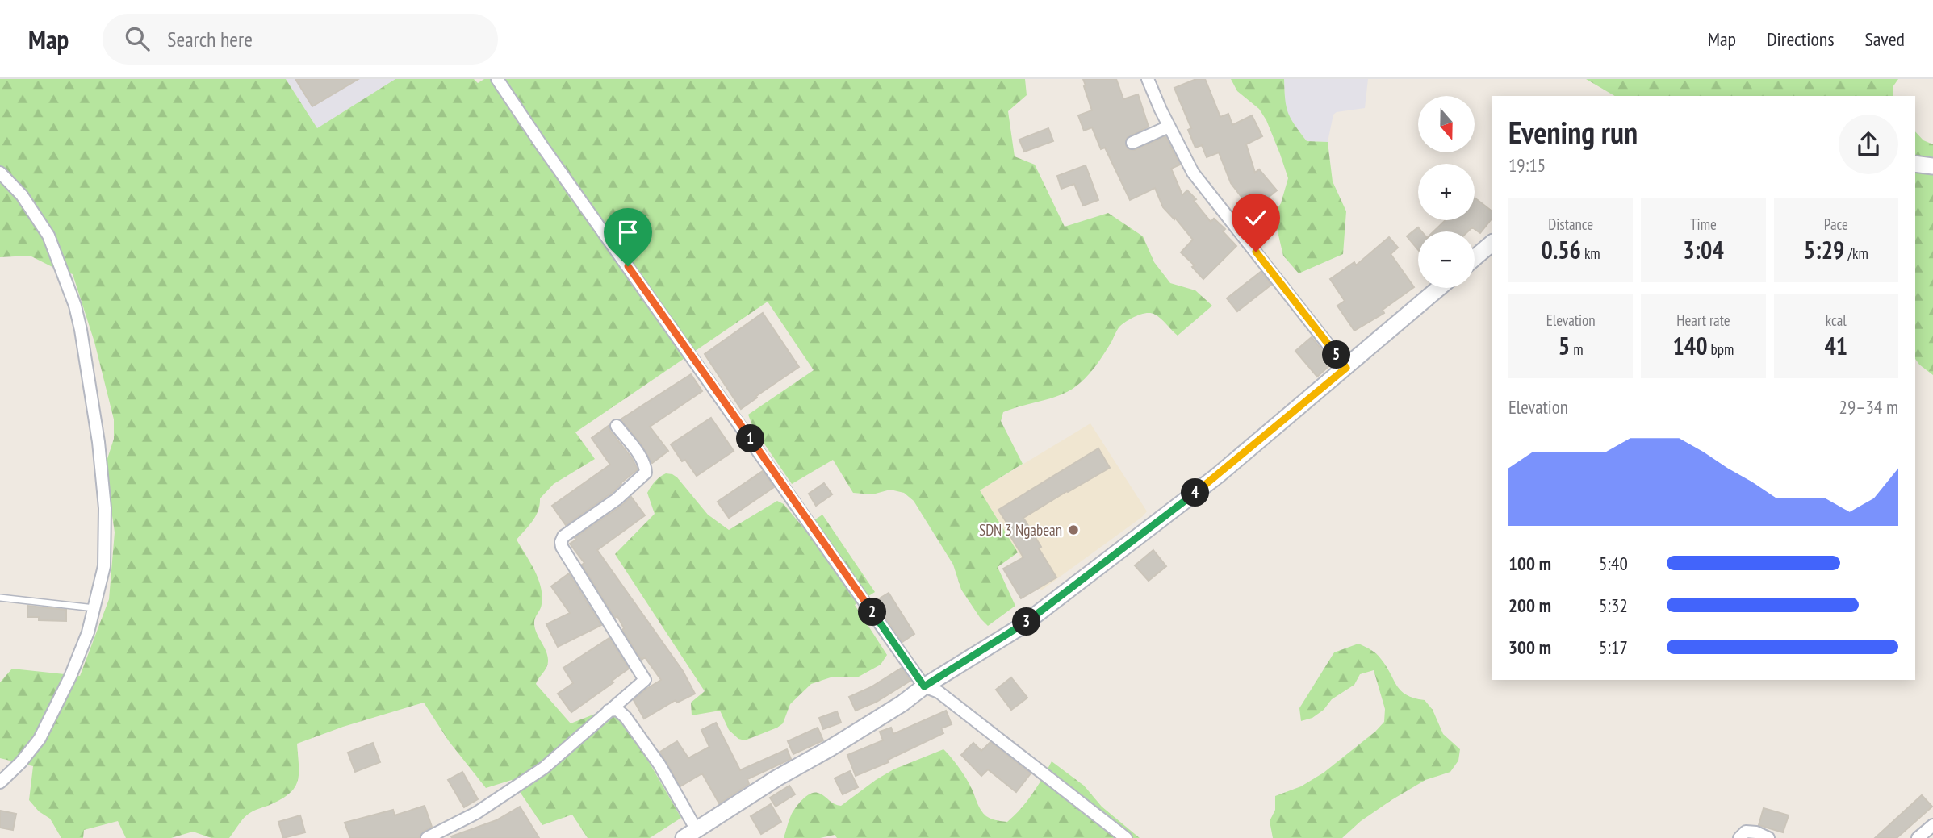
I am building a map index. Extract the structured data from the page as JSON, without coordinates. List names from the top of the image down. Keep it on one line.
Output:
{"places":["SDN 3 Ngabean"],"north":"bottom","page":{"header":"Map","search":"Search here","nav":["Map","Directions","Saved"],"map_buttons":["+","−"],"heading":["Evening run","19:15"],"stats":[["Distance","0.56 km"],["Time","3:04"],["Pace","5:29 /km"],["Elevation","5 m"],["Heart rate","140 bpm"],["kcal","41"]],"pins":["5","1","4","2","3"],"chart":["Elevation","29–34 m"],"list":[{"name":"100 m","note":"5:40"},{"name":"200 m","note":"5:32"},{"name":"300 m","note":"5:17"}]}}
